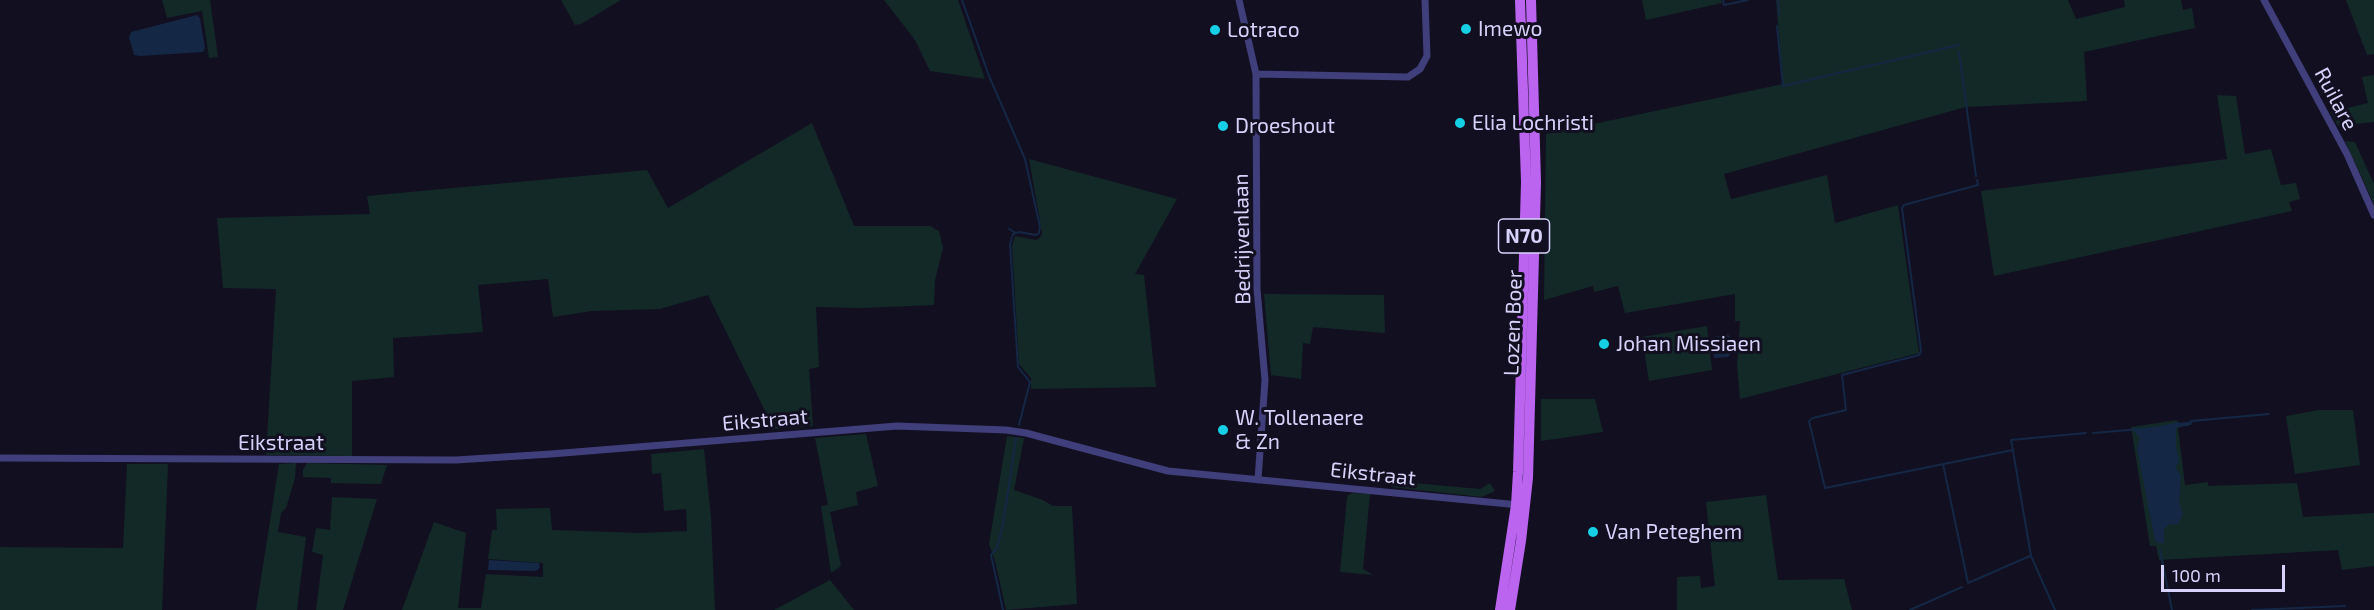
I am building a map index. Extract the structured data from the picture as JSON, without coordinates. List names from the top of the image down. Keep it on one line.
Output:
{"streets":{"main road":["N70","Lozen Boer"],"street":["Ruilare","Bedrijvenlaan","Eikstraat"]},"crossings":[["N70","Lozen Boer"],["N70","Eikstraat"],["Bedrijvenlaan","Eikstraat"],["Lozen Boer","Eikstraat"]],"places":["Imewo","Lotraco","Elia Lochristi","Droeshout","Johan Missiaen","W. Tollenaere & Zn","Van Peteghem"],"scale_bar":"100 m"}
